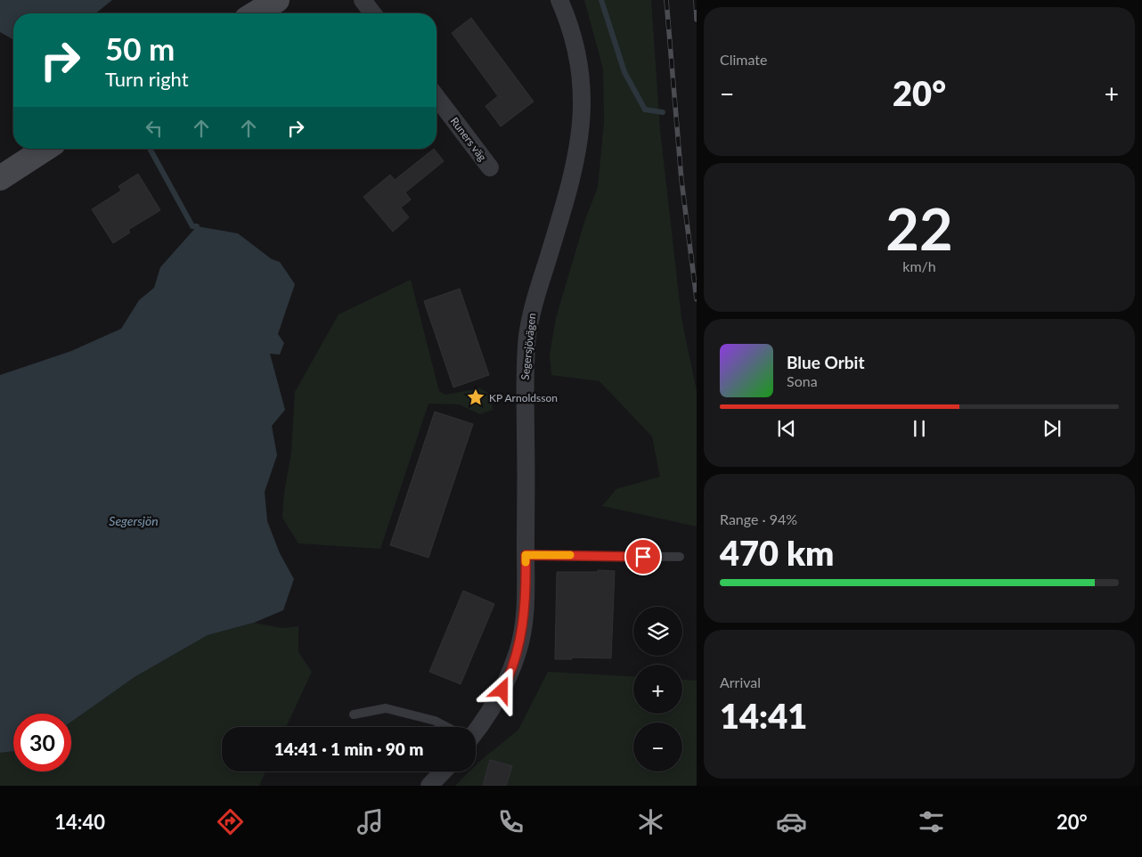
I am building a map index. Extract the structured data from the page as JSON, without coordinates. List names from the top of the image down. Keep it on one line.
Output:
{"streets":{"street":["Runers väg","Segersjövägen"]},"water":["Segersjön"],"places":{"place":["KP Arnoldsson"]},"page":{"tile":["Climate",["22","km/h"],["Range · 94%","470 km"],["Arrival","14:41"]],"turn":["50 m","Turn right"],"heat":["−","20°","+"],"song":["Blue Orbit","Sona"],"map_buttons":["+","−"],"limit":"30","trip":"14:41 · 1 min · 90 m","tabs":["14:40","20°"]}}
